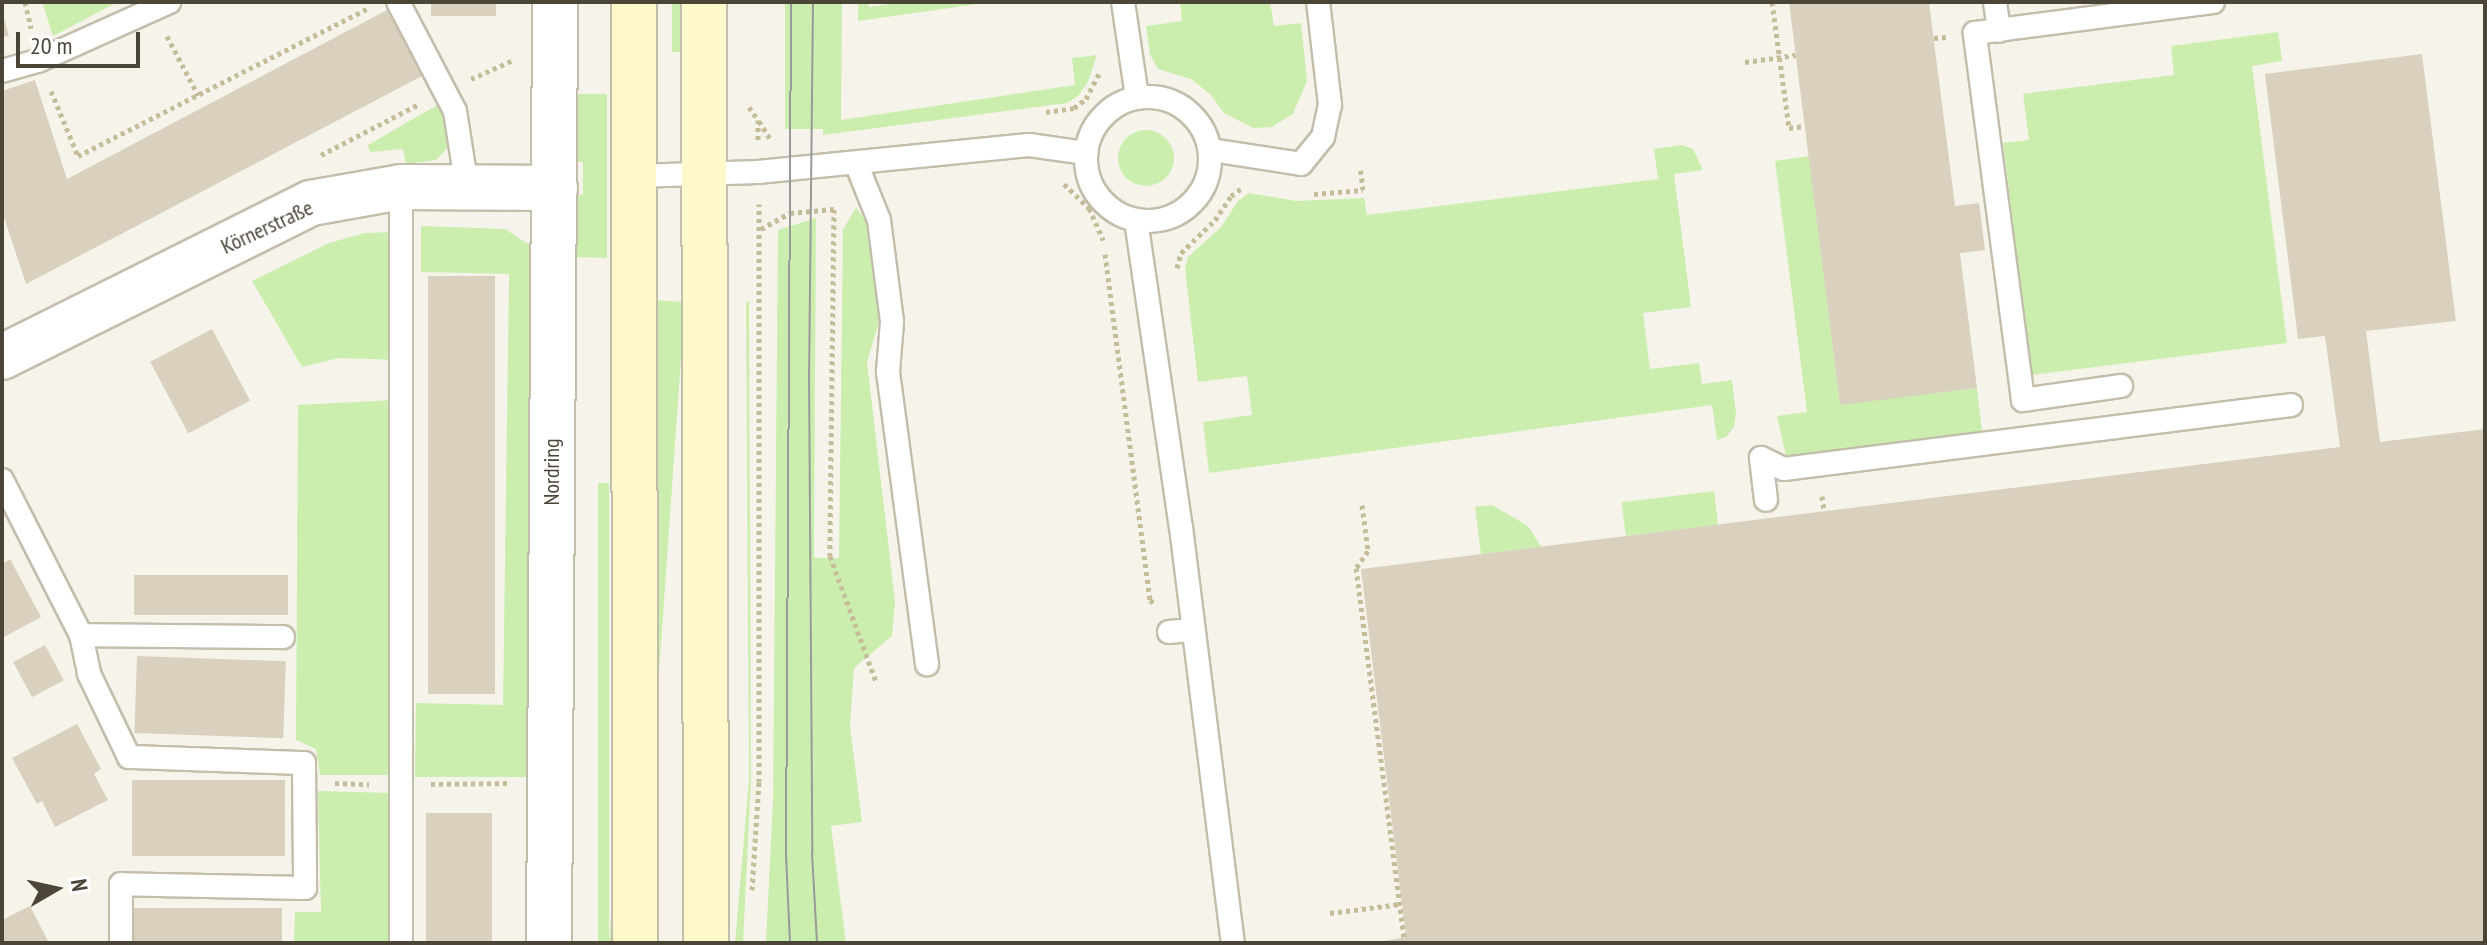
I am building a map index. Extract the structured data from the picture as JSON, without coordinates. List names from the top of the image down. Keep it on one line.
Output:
{"streets":{"street":["Körnerstraße","Nordring"]},"crossings":[["Körnerstraße","Nordring"]],"scale_bar":"20 m","north":"right"}
